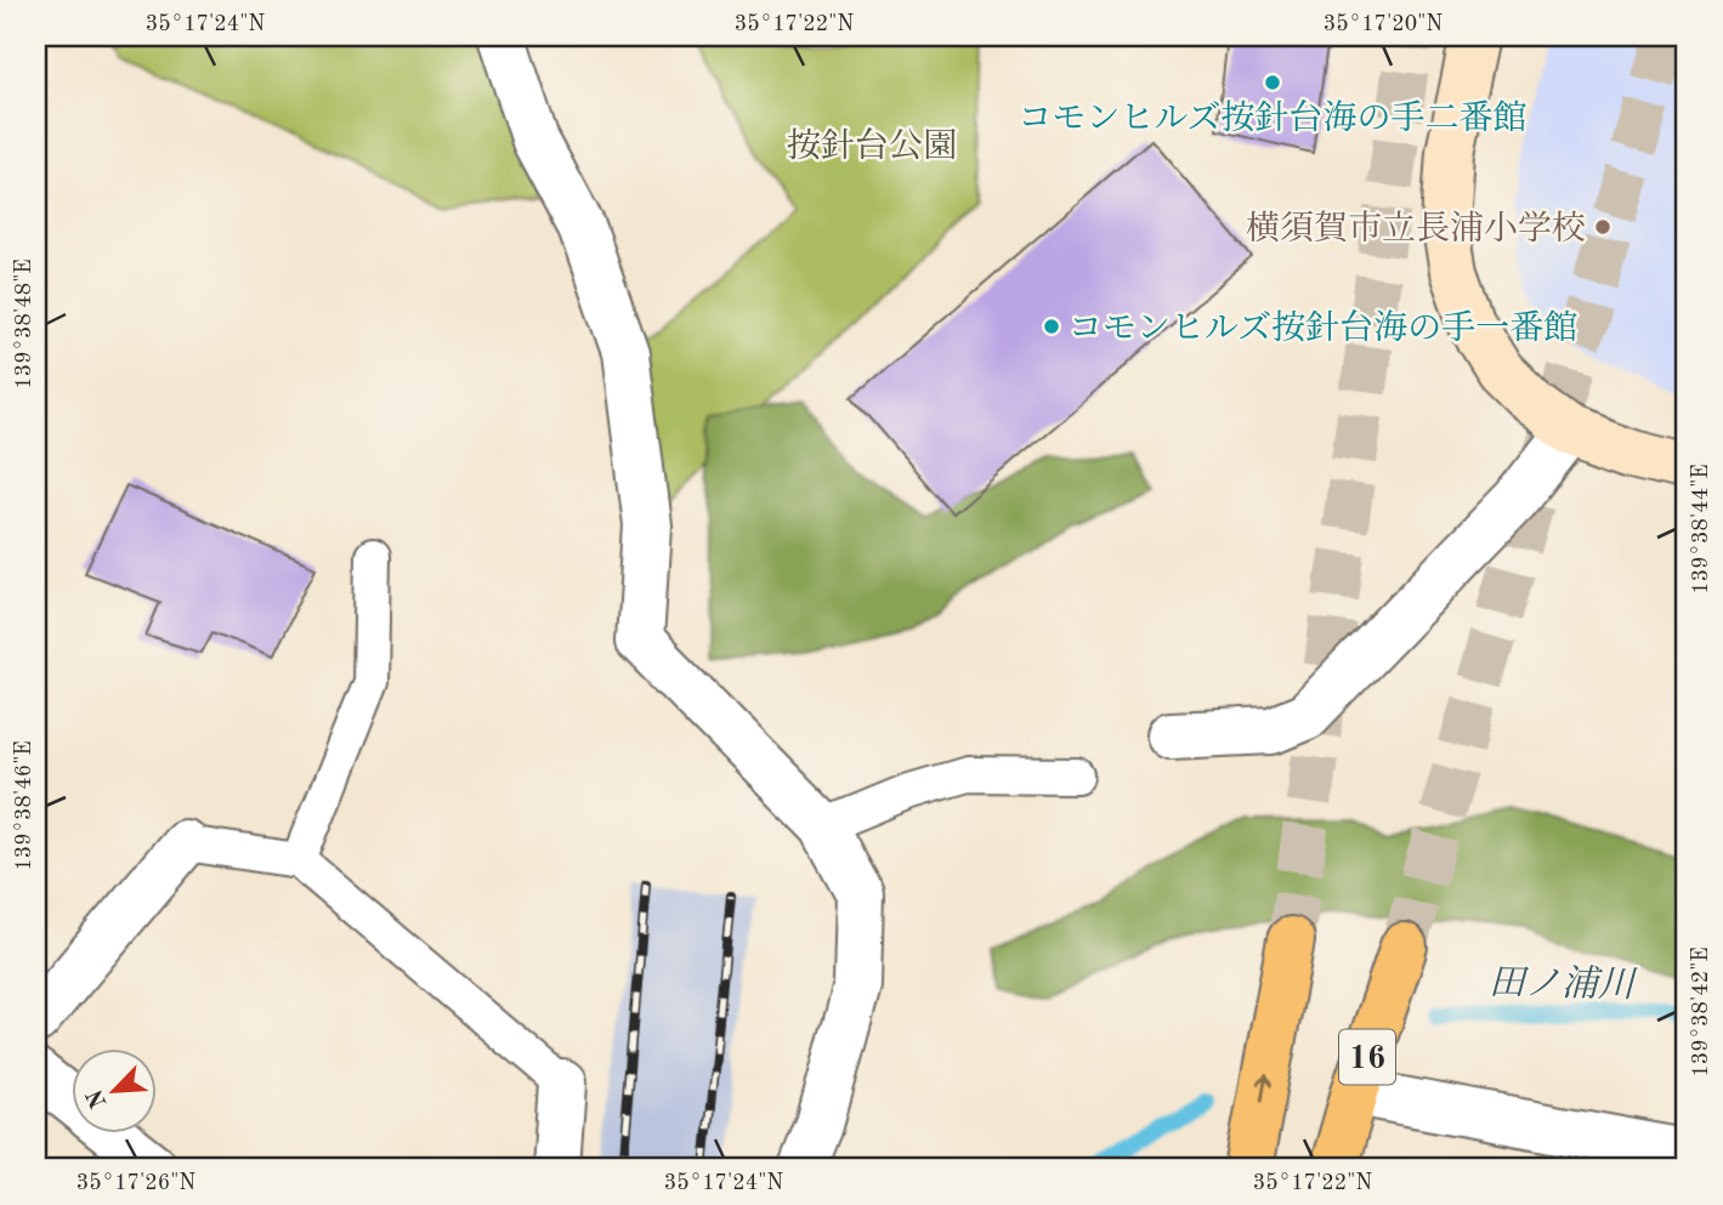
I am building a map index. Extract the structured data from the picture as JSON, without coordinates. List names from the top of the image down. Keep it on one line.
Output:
{"streets":{"highway":["16"]},"water":["田ノ浦川"],"parks":["按針台公園"],"places":["コモンヒルズ按針台海の手二番館","横須賀市立長浦小学校","コモンヒルズ按針台海の手一番館"],"north":"bottom left","coordinates":["35°17'24\"N","35°17'22\"N","35°17'20\"N","139°38'48\"E","139°38'44\"E","139°38'46\"E","139°38'42\"E","35°17'26\"N"]}
